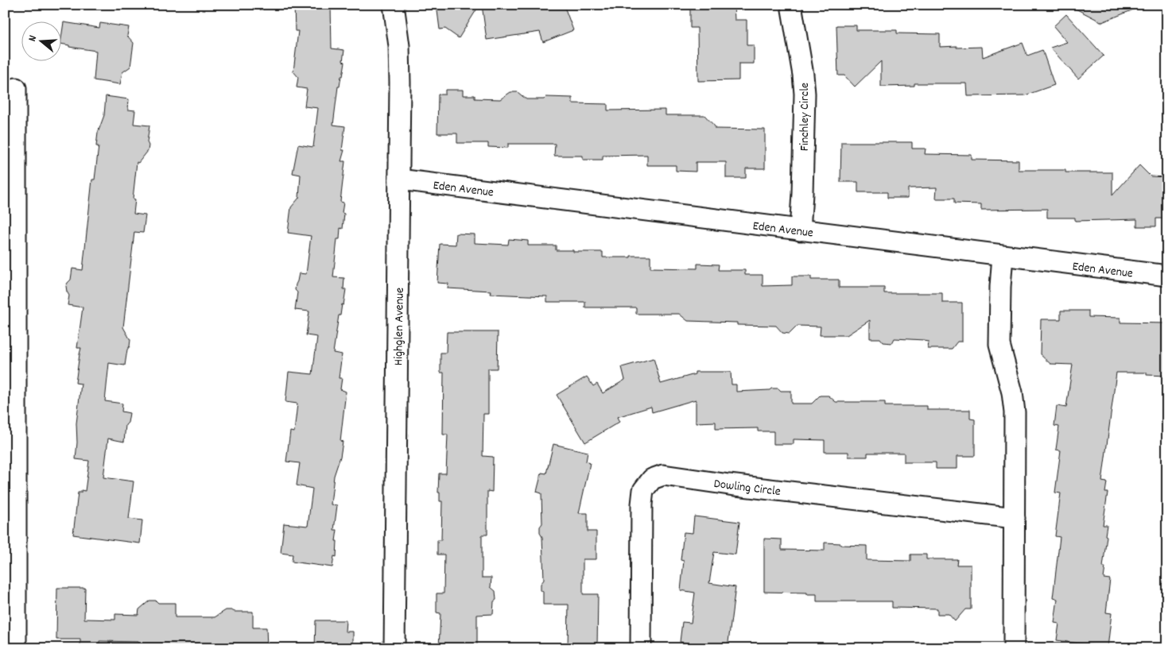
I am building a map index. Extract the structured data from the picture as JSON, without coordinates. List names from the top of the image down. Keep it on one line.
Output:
{"streets":{"street":["Finchley Circle","Eden Avenue","Highglen Avenue","Dowling Circle"]},"crossings":[["Finchley Circle","Eden Avenue"],["Eden Avenue","Highglen Avenue"]],"north":"left"}
